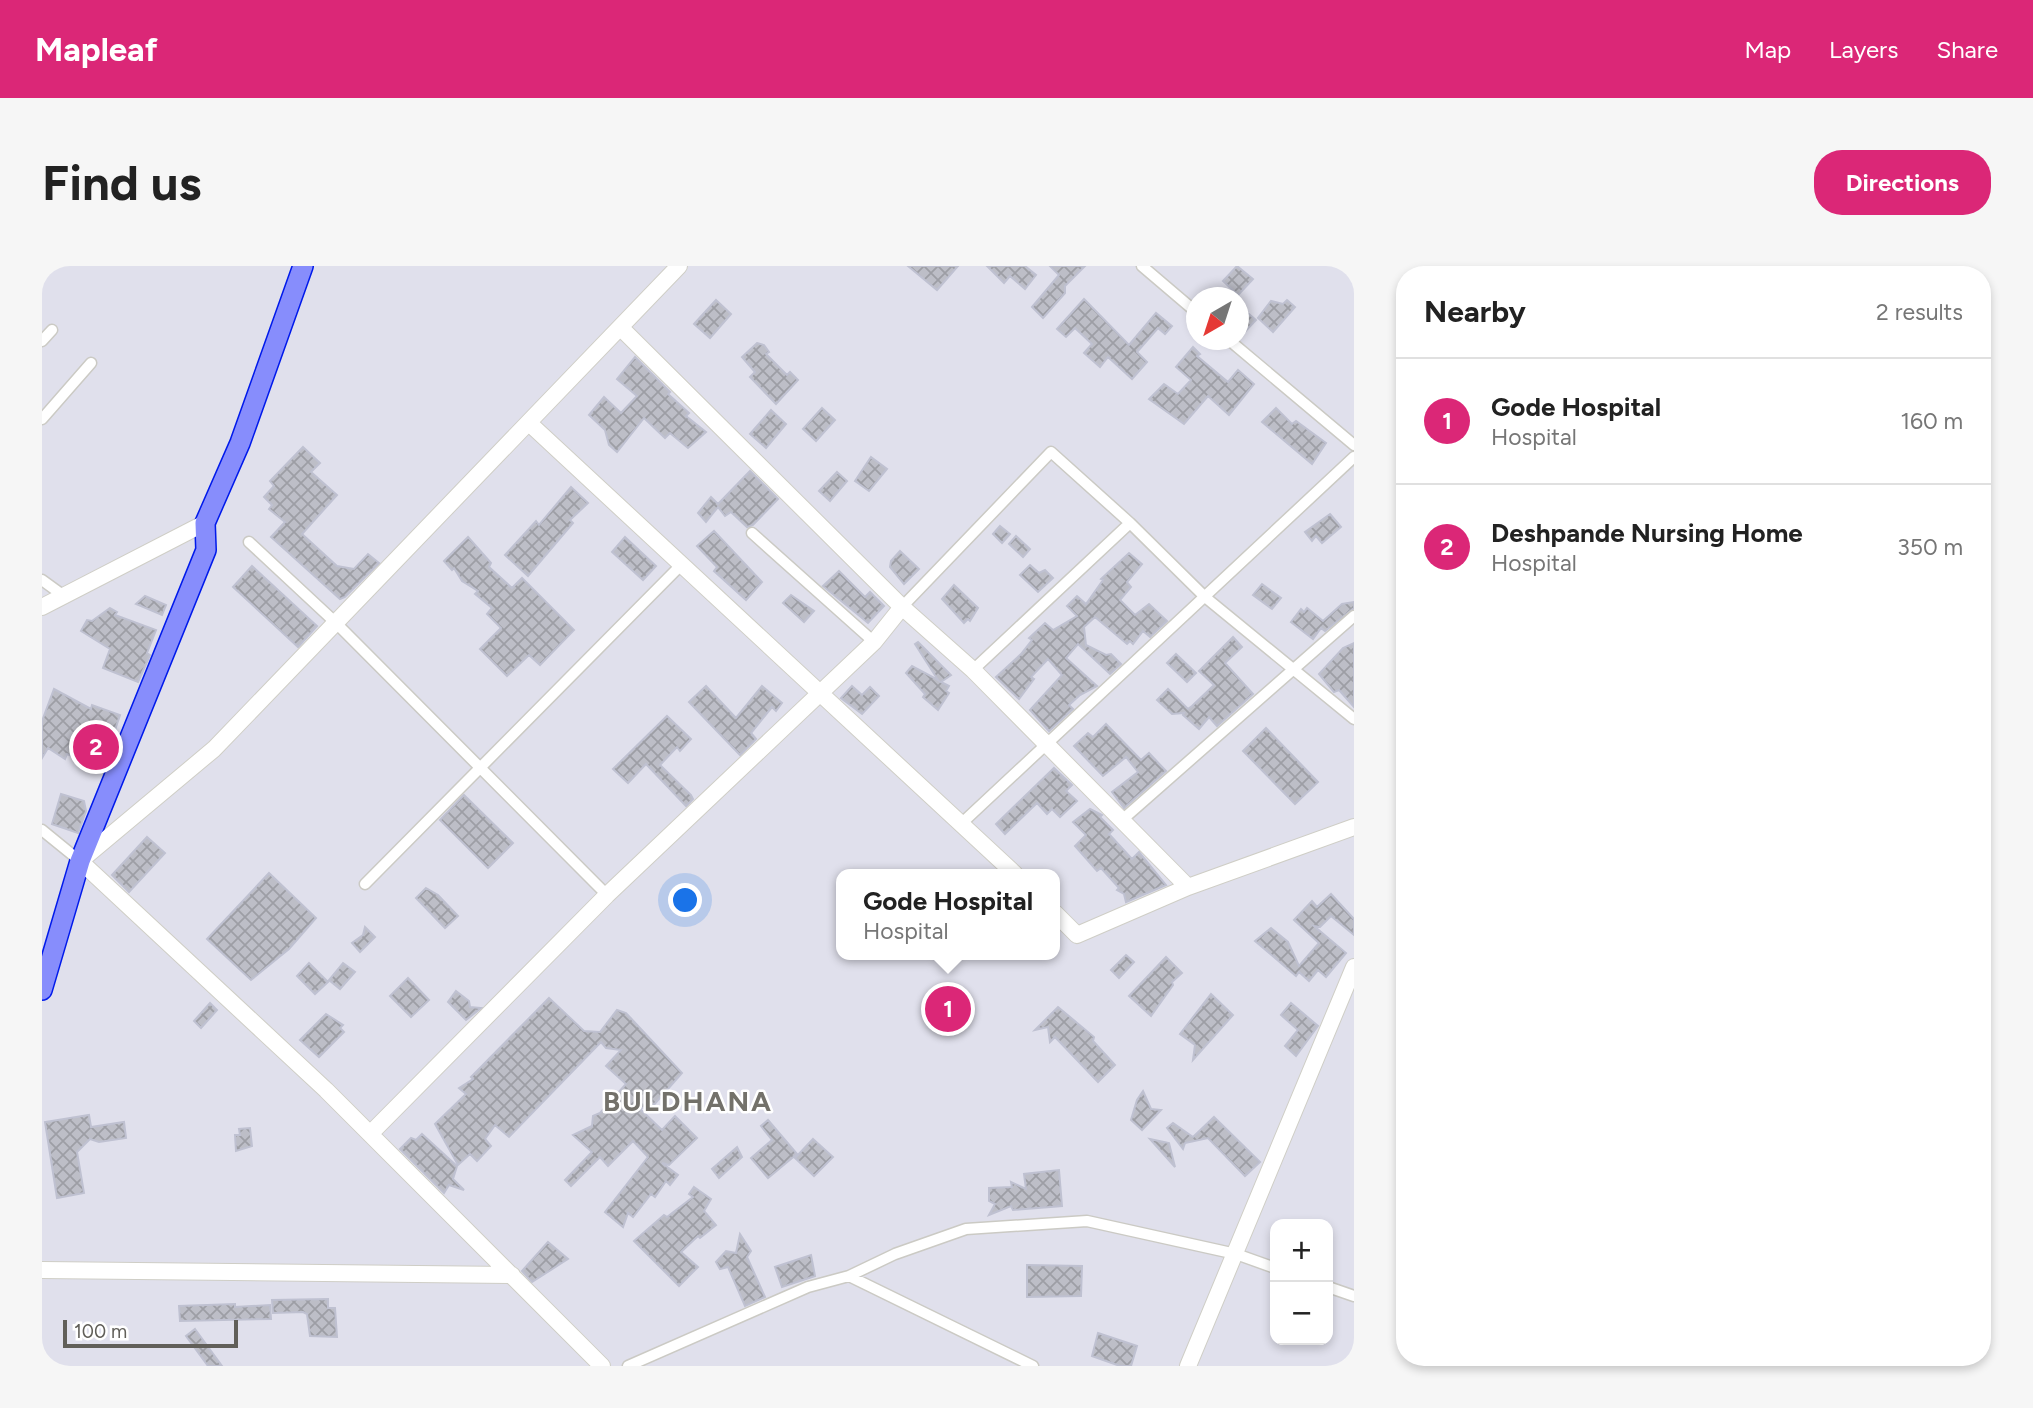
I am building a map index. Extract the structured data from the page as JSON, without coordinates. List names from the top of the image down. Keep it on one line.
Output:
{"districts":["BULDHANA"],"scale_bar":"100 m","north":"bottom left","page":{"header":"Mapleaf","nav":["Map","Layers","Share"],"buttons":"Directions","title":"Find us","heading":["Nearby","2 results"],"list":[{"mark":"1","name":"Gode Hospital","note":"Hospital","value":"160 m"},{"mark":"2","name":"Deshpande Nursing Home","note":"Hospital","value":"350 m"}],"pins":["2","1"],"popup":["Gode Hospital","Hospital"],"map_buttons":["+","−"],"scale":"100 m"}}
